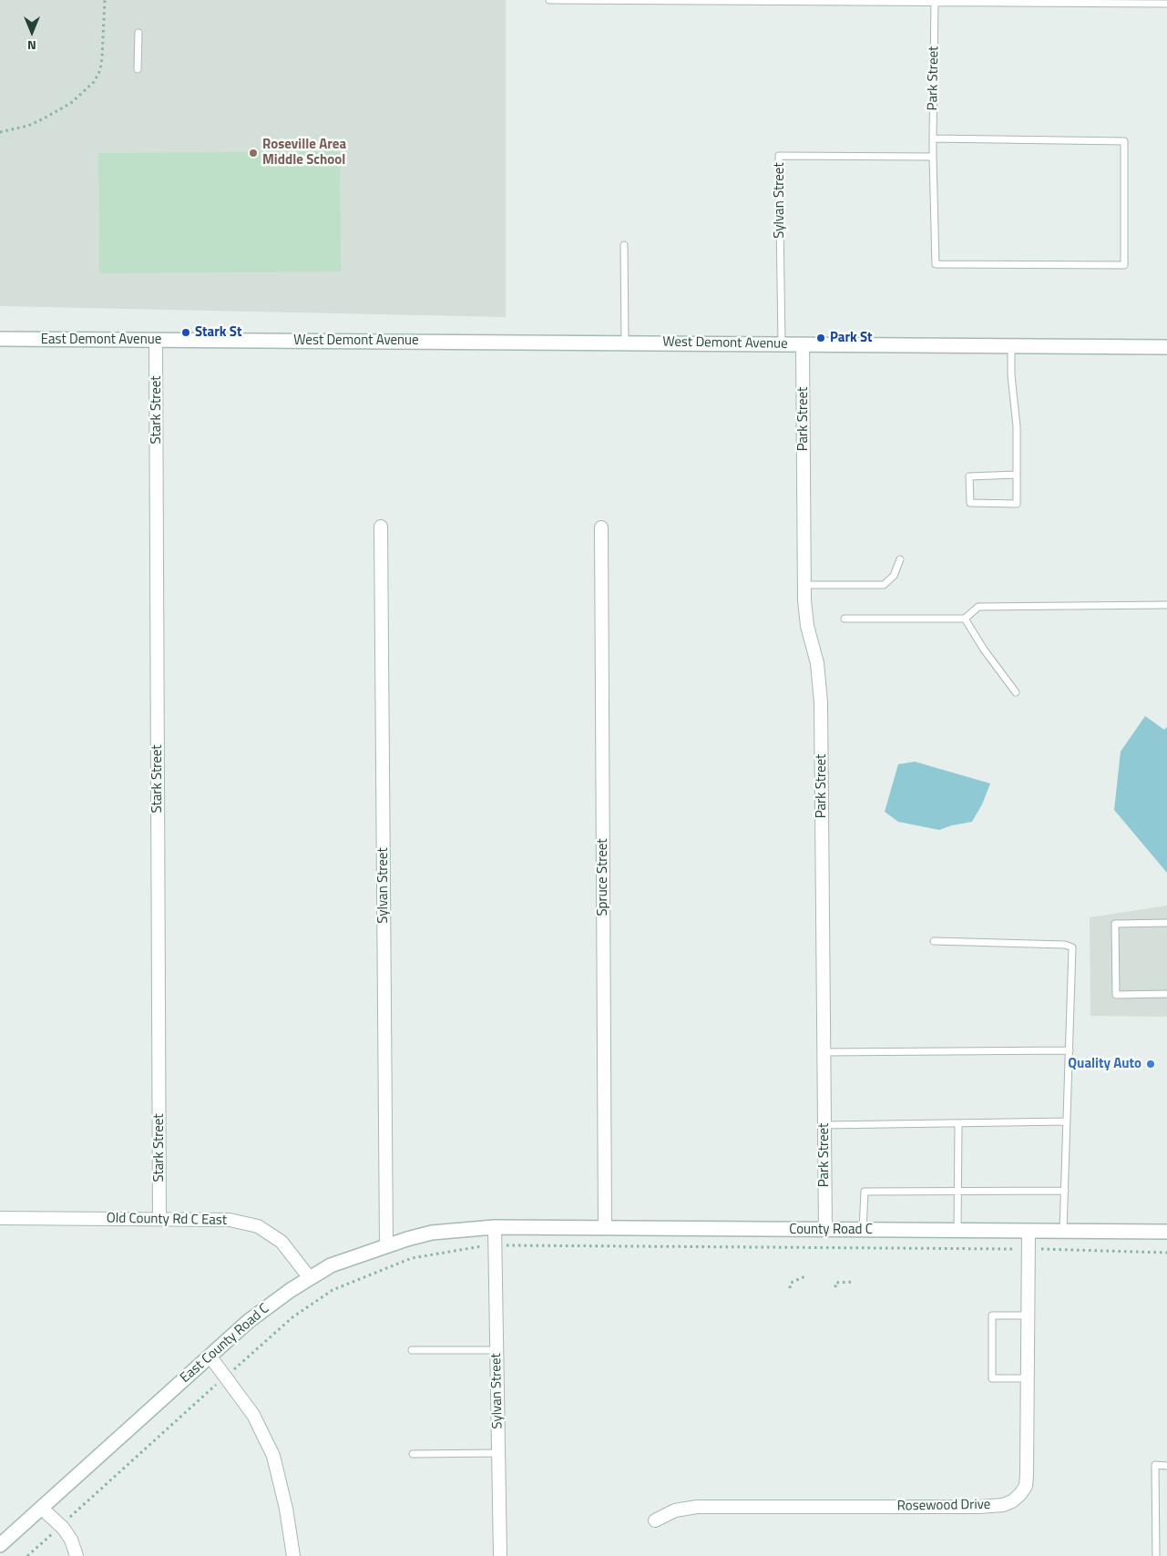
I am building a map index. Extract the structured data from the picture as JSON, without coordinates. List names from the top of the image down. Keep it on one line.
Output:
{"streets":{"main road":["East Demont Avenue","West Demont Avenue","County Road C","East County Road C"],"street":["Park Street","Sylvan Street","Stark Street","Spruce Street","Old County Rd C East","Rosewood Drive"]},"crossings":[["Park Street","Sylvan Street"],["Park Street","West Demont Avenue"],["Park Street","County Road C"],["Sylvan Street","West Demont Avenue"],["Sylvan Street","County Road C"],["Sylvan Street","East County Road C"],["East Demont Avenue","West Demont Avenue"],["East Demont Avenue","Stark Street"],["Stark Street","Old County Rd C East"],["Spruce Street","County Road C"],["Old County Rd C East","East County Road C"],["County Road C","East County Road C"],["County Road C","Rosewood Drive"]],"places":["Roseville Area Middle School","Stark St","Park St","Quality Auto"],"north":"bottom"}
